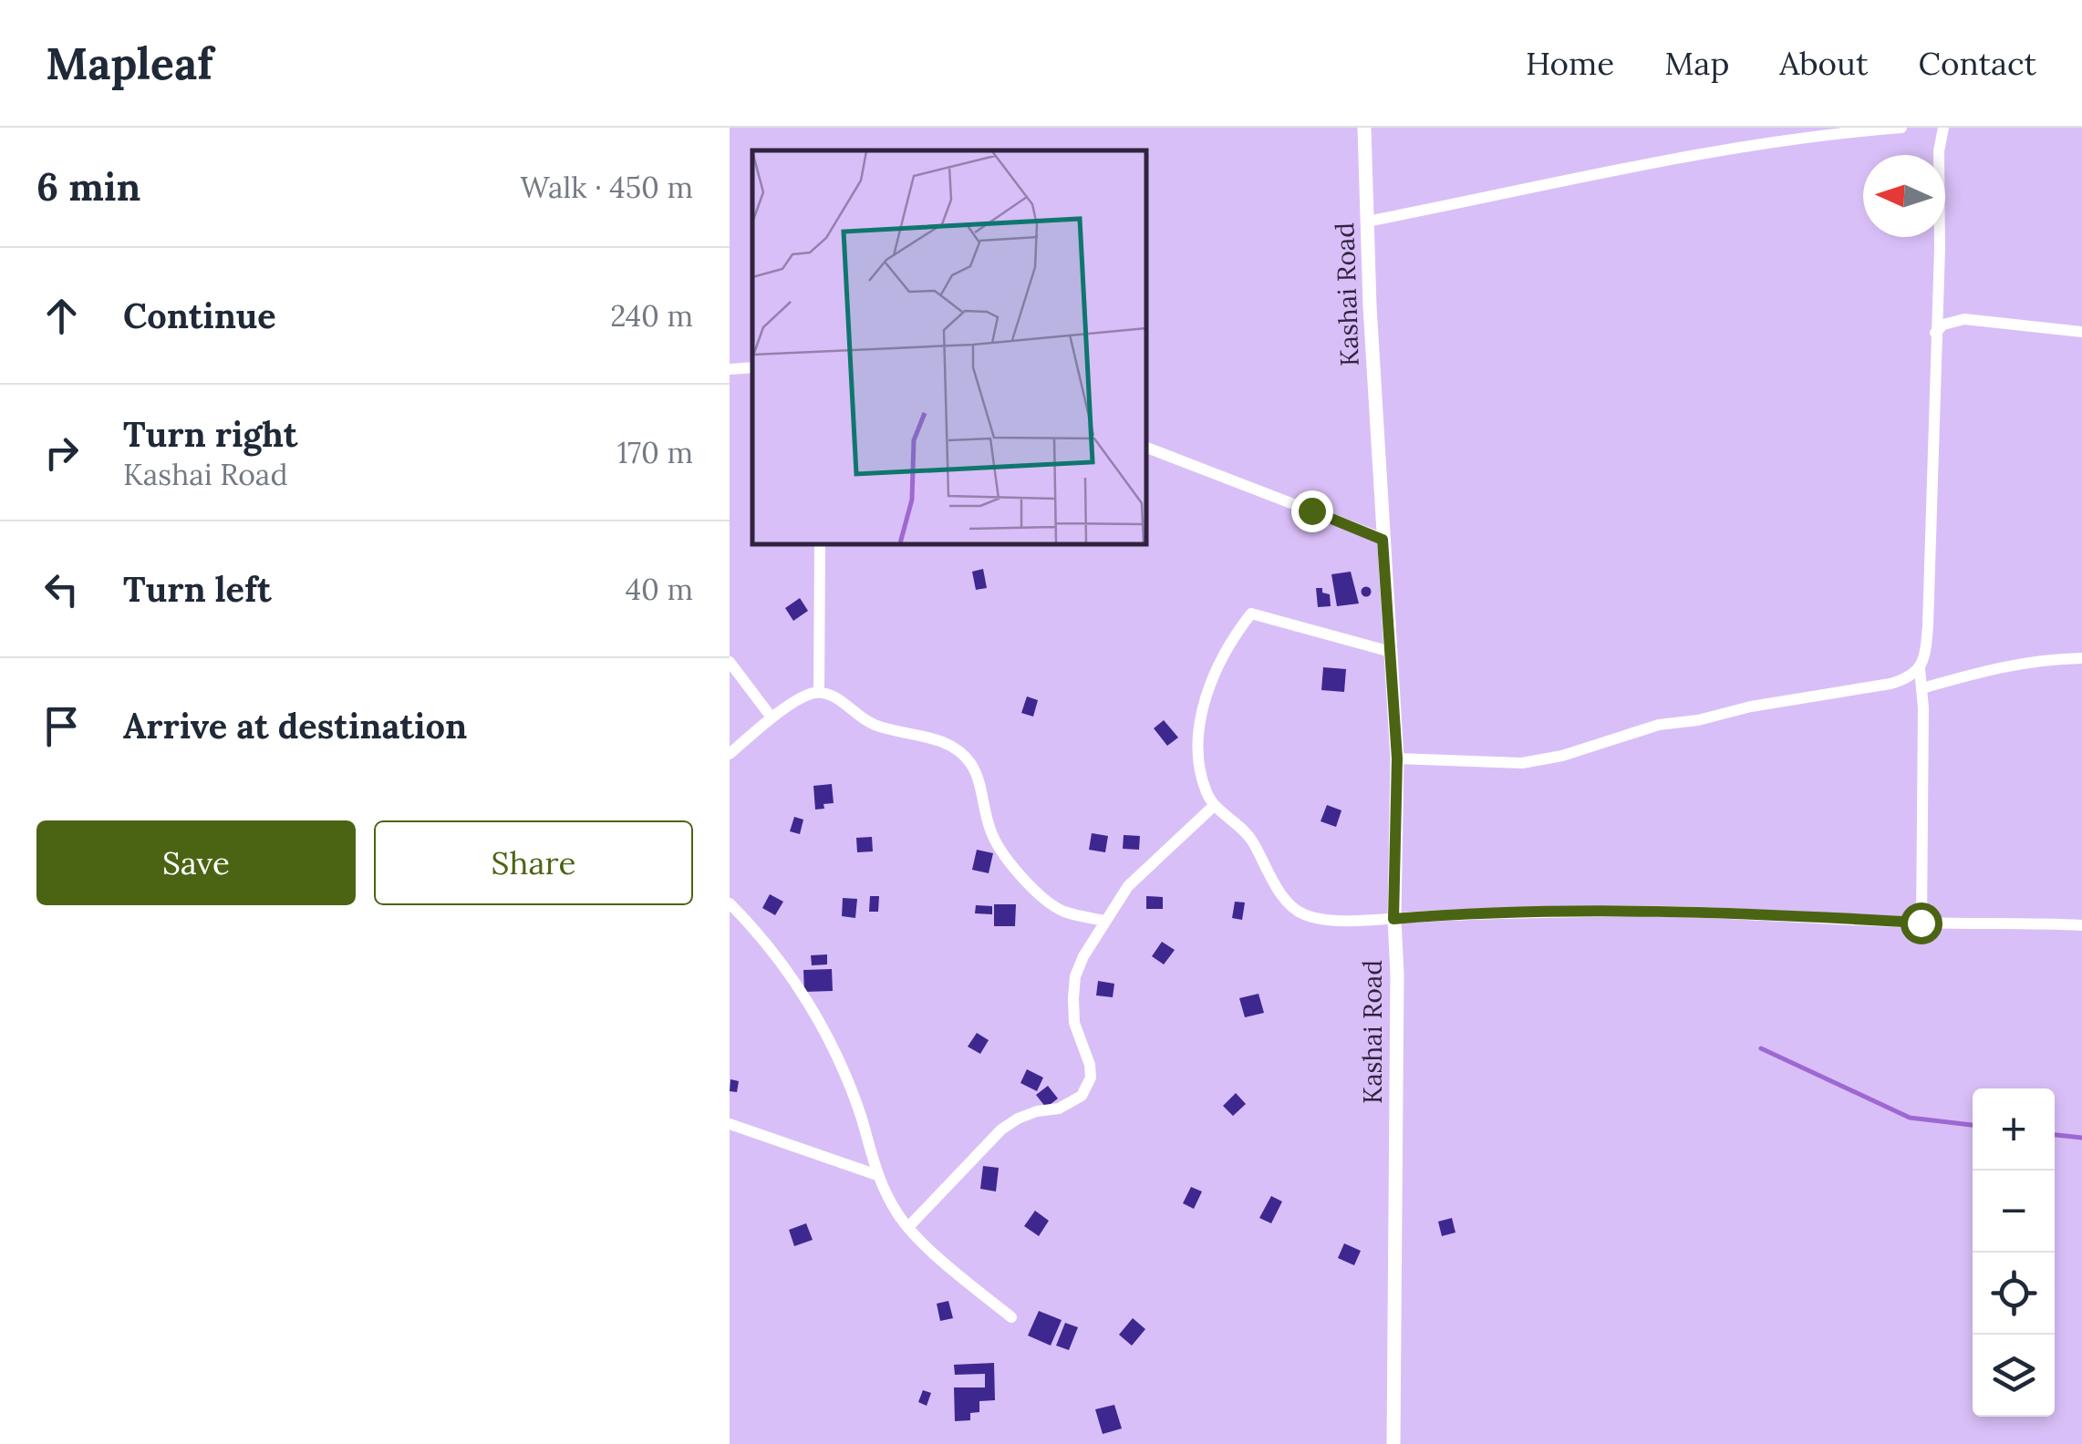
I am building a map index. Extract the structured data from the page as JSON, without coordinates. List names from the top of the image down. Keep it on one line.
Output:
{"streets":{"street":["Kashai Road"]},"north":"left","page":{"header":"Mapleaf","nav":["Home","Map","About","Contact"],"heading":["6 min","Walk · 450 m"],"list":[["Continue","240 m"],["Turn right","Kashai Road","170 m"],["Turn left","40 m"],"Arrive at destination"],"buttons":["Save","Share"],"map_buttons":["+","−"]}}
